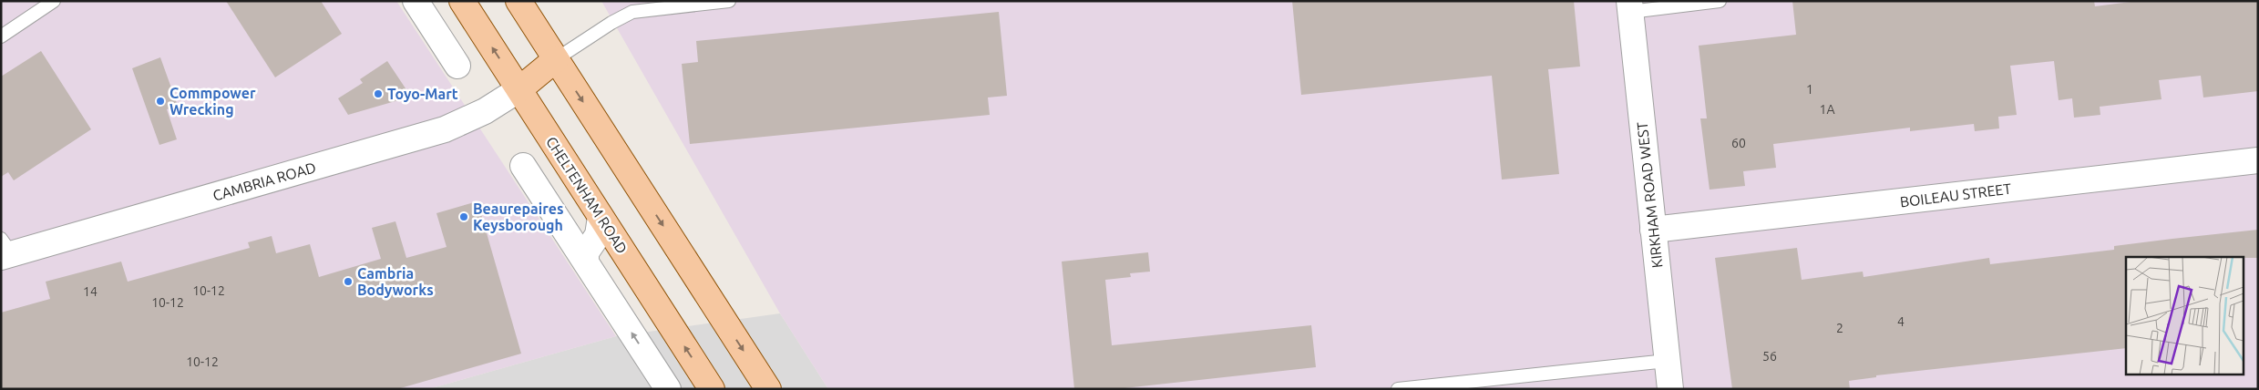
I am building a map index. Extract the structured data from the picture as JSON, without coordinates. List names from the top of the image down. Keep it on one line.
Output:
{"streets":{"main road":["CHELTENHAM ROAD"],"street":["CAMBRIA ROAD","KIRKHAM ROAD WEST","BOILEAU STREET"]},"crossings":[["CAMBRIA ROAD","CHELTENHAM ROAD"],["KIRKHAM ROAD WEST","BOILEAU STREET"]],"places":["Toyo-Mart","Commpower Wrecking","Beaurepaires Keysborough","Cambria Bodyworks"],"house_numbers":["1","1A","60","10-12","14","10-12","4","2","56","10-12"]}
